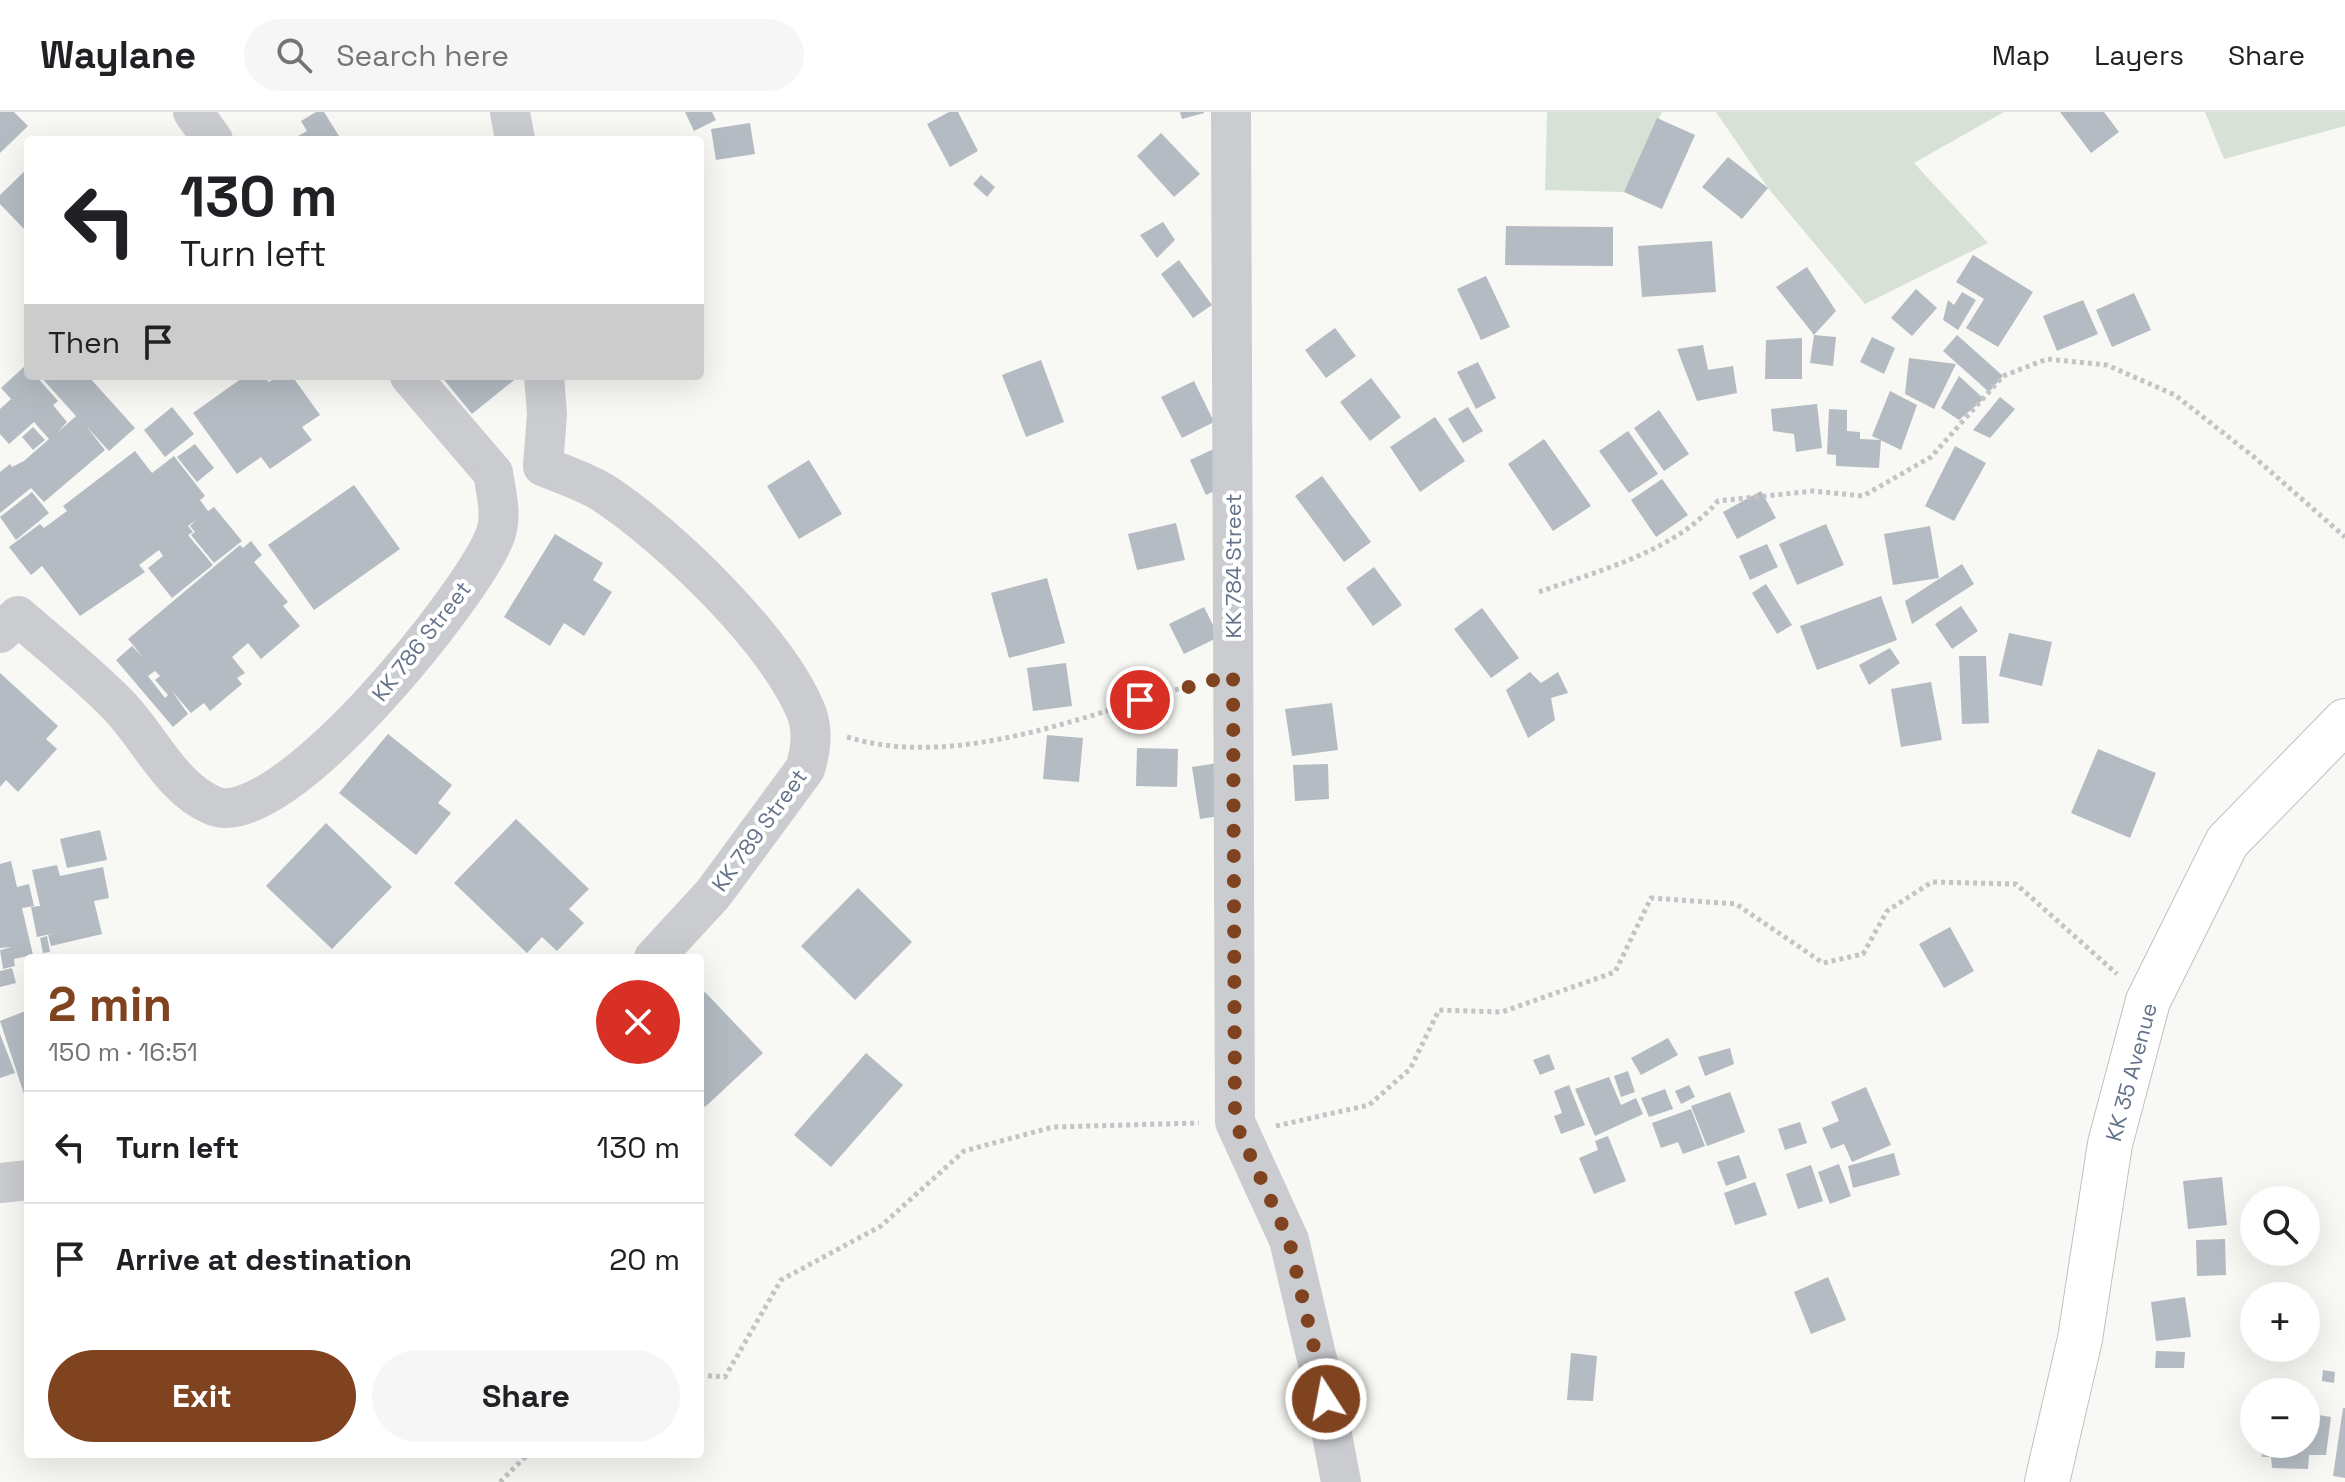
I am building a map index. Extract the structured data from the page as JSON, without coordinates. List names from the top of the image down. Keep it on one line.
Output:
{"streets":{"main road":["KK 35 Avenue"],"street":["KK 784 Street","KK 786 Street","KK 789 Street"]},"page":{"header":"Waylane","search":"Search here","nav":["Map","Layers","Share"],"turn":["130 m","Turn left"],"then":"Then","heading":["2 min","150 m · 16:51"],"list":[{"name":"Turn left","value":"130 m"},{"name":"Arrive at destination","value":"20 m"}],"map_buttons":["+","−"],"buttons":["Exit","Share"]}}
